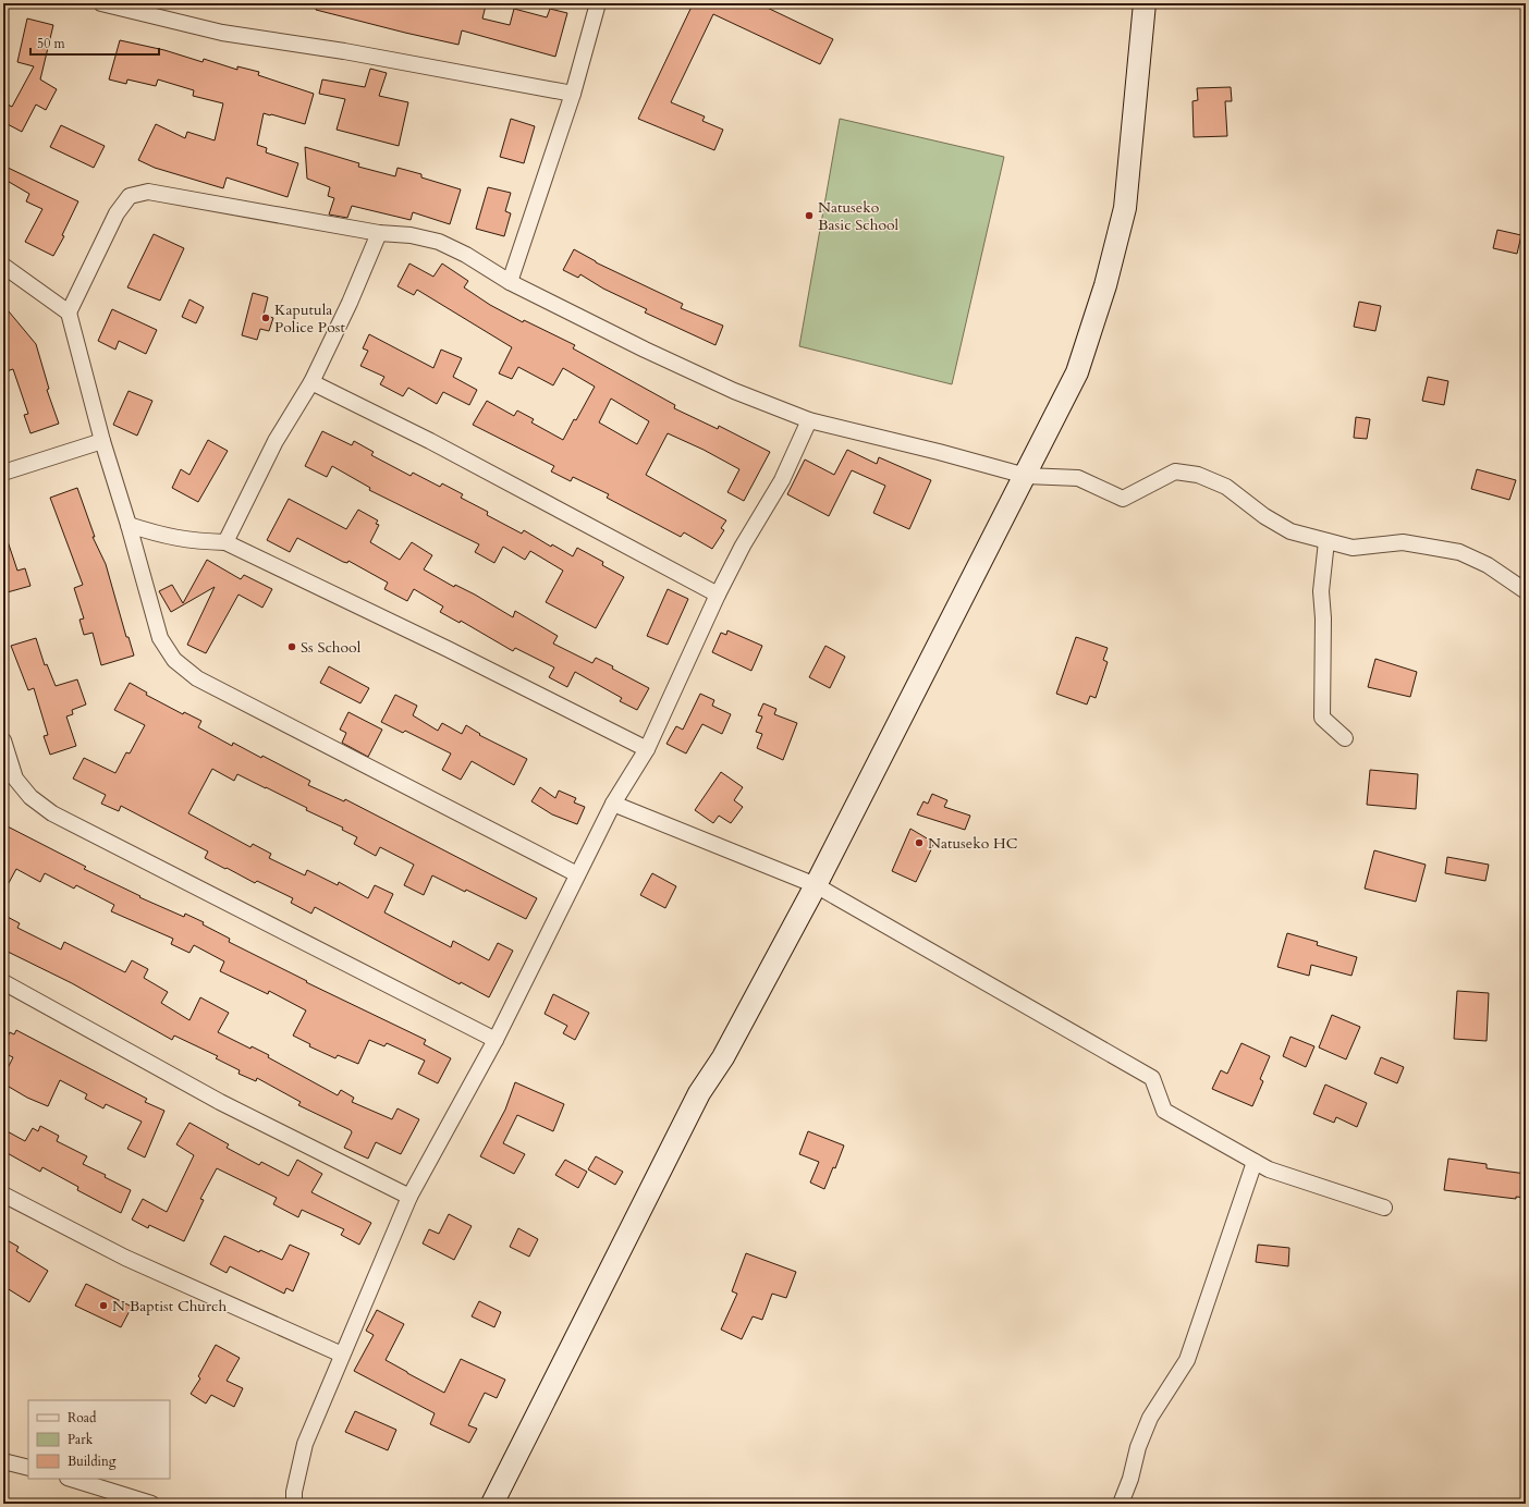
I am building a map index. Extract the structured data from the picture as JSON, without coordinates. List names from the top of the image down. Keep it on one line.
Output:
{"places":["Natuseko Basic School","Kaputula Police Post","Ss School","Natuseko HC","N Baptist Church"],"legend":["Road","Park","Building"],"scale_bar":"50 m"}
